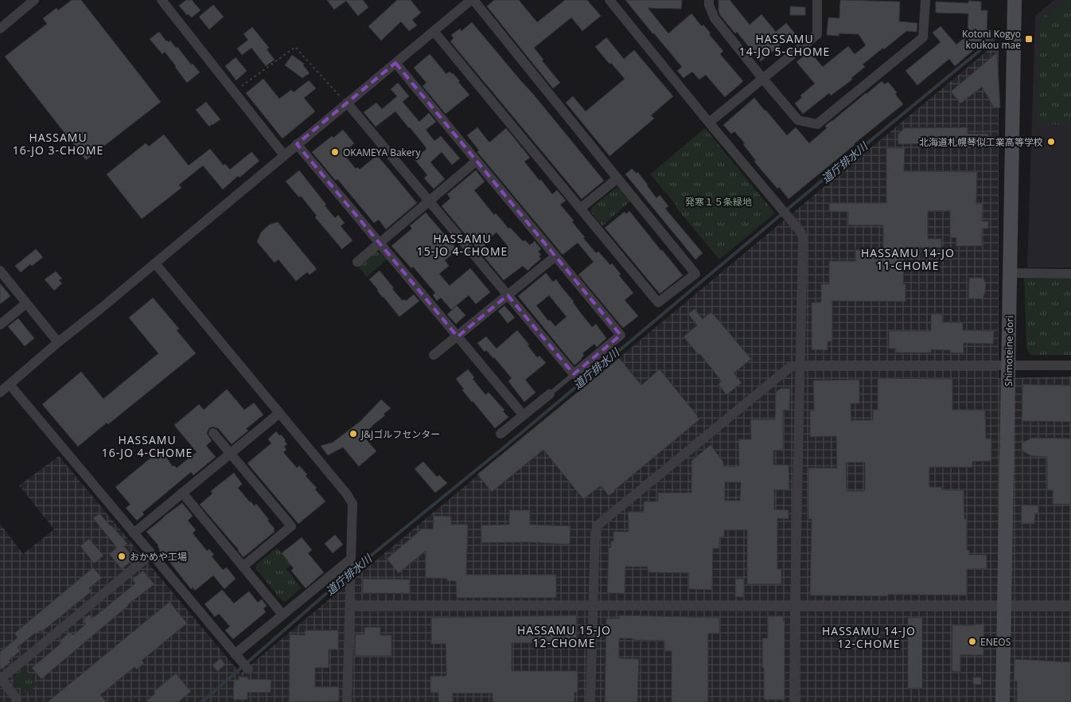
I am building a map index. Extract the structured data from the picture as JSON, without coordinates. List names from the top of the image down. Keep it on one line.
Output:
{"streets":{"main road":["Shimoteine dori"]},"districts":["HASSAMU 14-JO 5-CHOME","HASSAMU 16-JO 3-CHOME","HASSAMU 15-JO 4-CHOME","HASSAMU 14-JO 11-CHOME","HASSAMU 16-JO 4-CHOME","HASSAMU 15-JO 12-CHOME","HASSAMU 14-JO 12-CHOME"],"water":["道庁排水川"],"parks":["発寒１５条緑地"],"places":{"transit":["Kotoni Kogyo koukou mae"],"other":["北海道札幌琴似工業高等学校","OKAMEYA Bakery","J&Jゴルフセンター","おかめや工場","ENEOS"]}}
